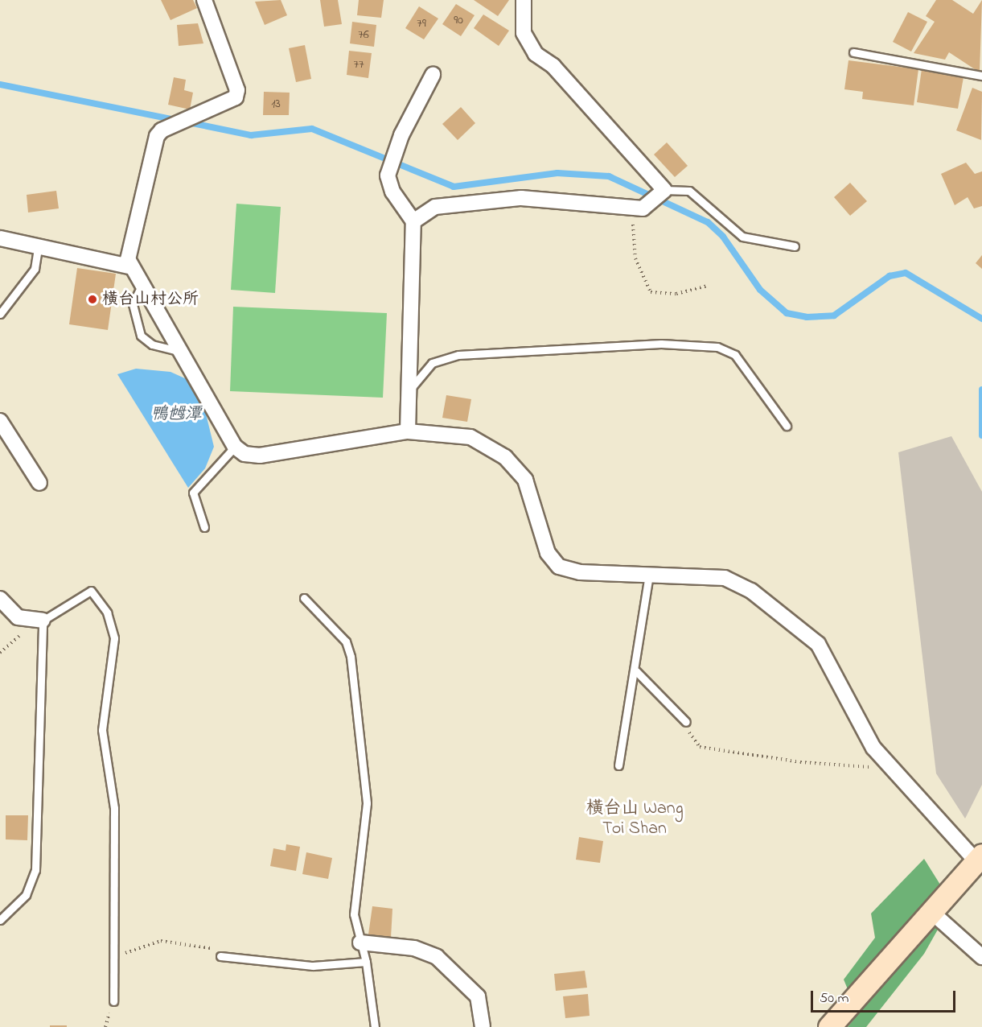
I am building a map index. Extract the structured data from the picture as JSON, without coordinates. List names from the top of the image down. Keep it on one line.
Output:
{"districts":["橫台山 Wang Toi Shan"],"water":["鴨乸潭"],"places":["橫台山村公所"],"house_numbers":["90","79","76","77","13"],"scale_bar":"50 m"}
